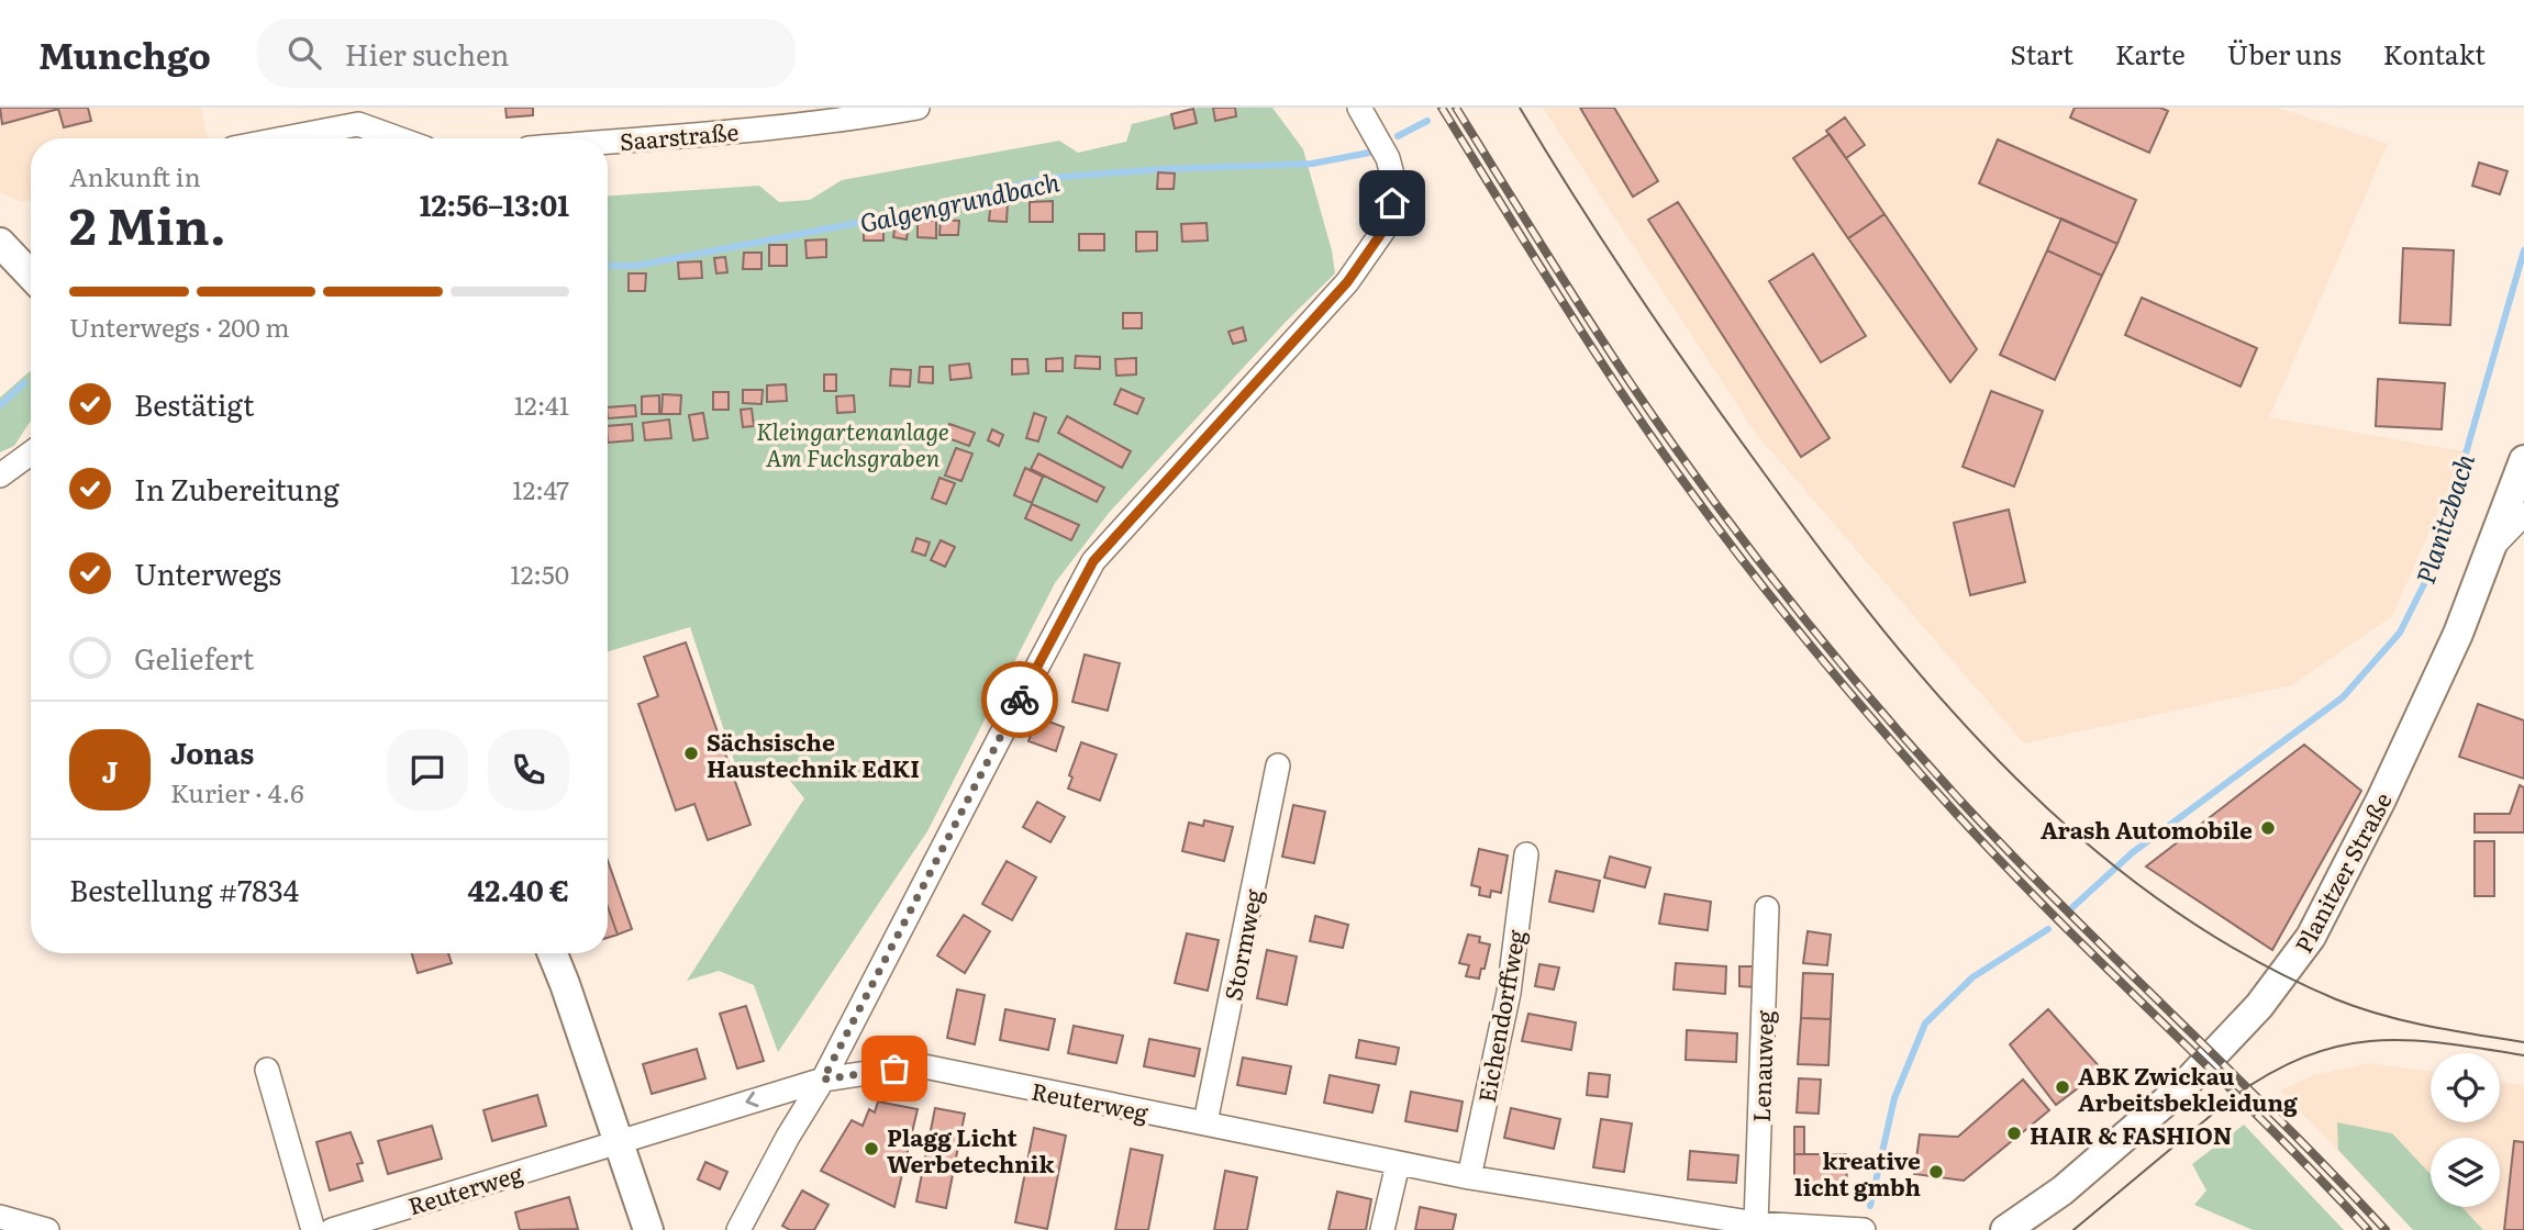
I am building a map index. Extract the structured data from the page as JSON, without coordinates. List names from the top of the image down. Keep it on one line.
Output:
{"streets":{"main road":["Planitzer Straße"],"street":["Saarstraße","Stormweg","Eichendorffweg","Lenauweg","Reuterweg"]},"crossings":[["Stormweg","Reuterweg"],["Eichendorffweg","Reuterweg"],["Lenauweg","Reuterweg"]],"water":["Galgengrundbach","Planitzbach"],"parks":["Kleingartenanlage Am Fuchsgraben"],"places":["Sächsische Haustechnik EdKI","Arash Automobile","ABK Zwickau Arbeitsbekleidung","HAIR & FASHION","Plagg Licht Werbetechnik","kreative licht gmbh"],"page":{"header":"Munchgo","search":"Hier suchen","nav":["Start","Karte","Über uns","Kontakt"],"heading":["2 Min.","Ankunft in","12:56–13:01"],"panel":["Jonas","Kurier · 4.6","Bestellung #7834","42.40 €"],"bar":"Unterwegs · 200 m","list":[["Bestätigt","12:41"],["In Zubereitung","12:47"],["Unterwegs","12:50"],"Geliefert"],"round":"J"}}
